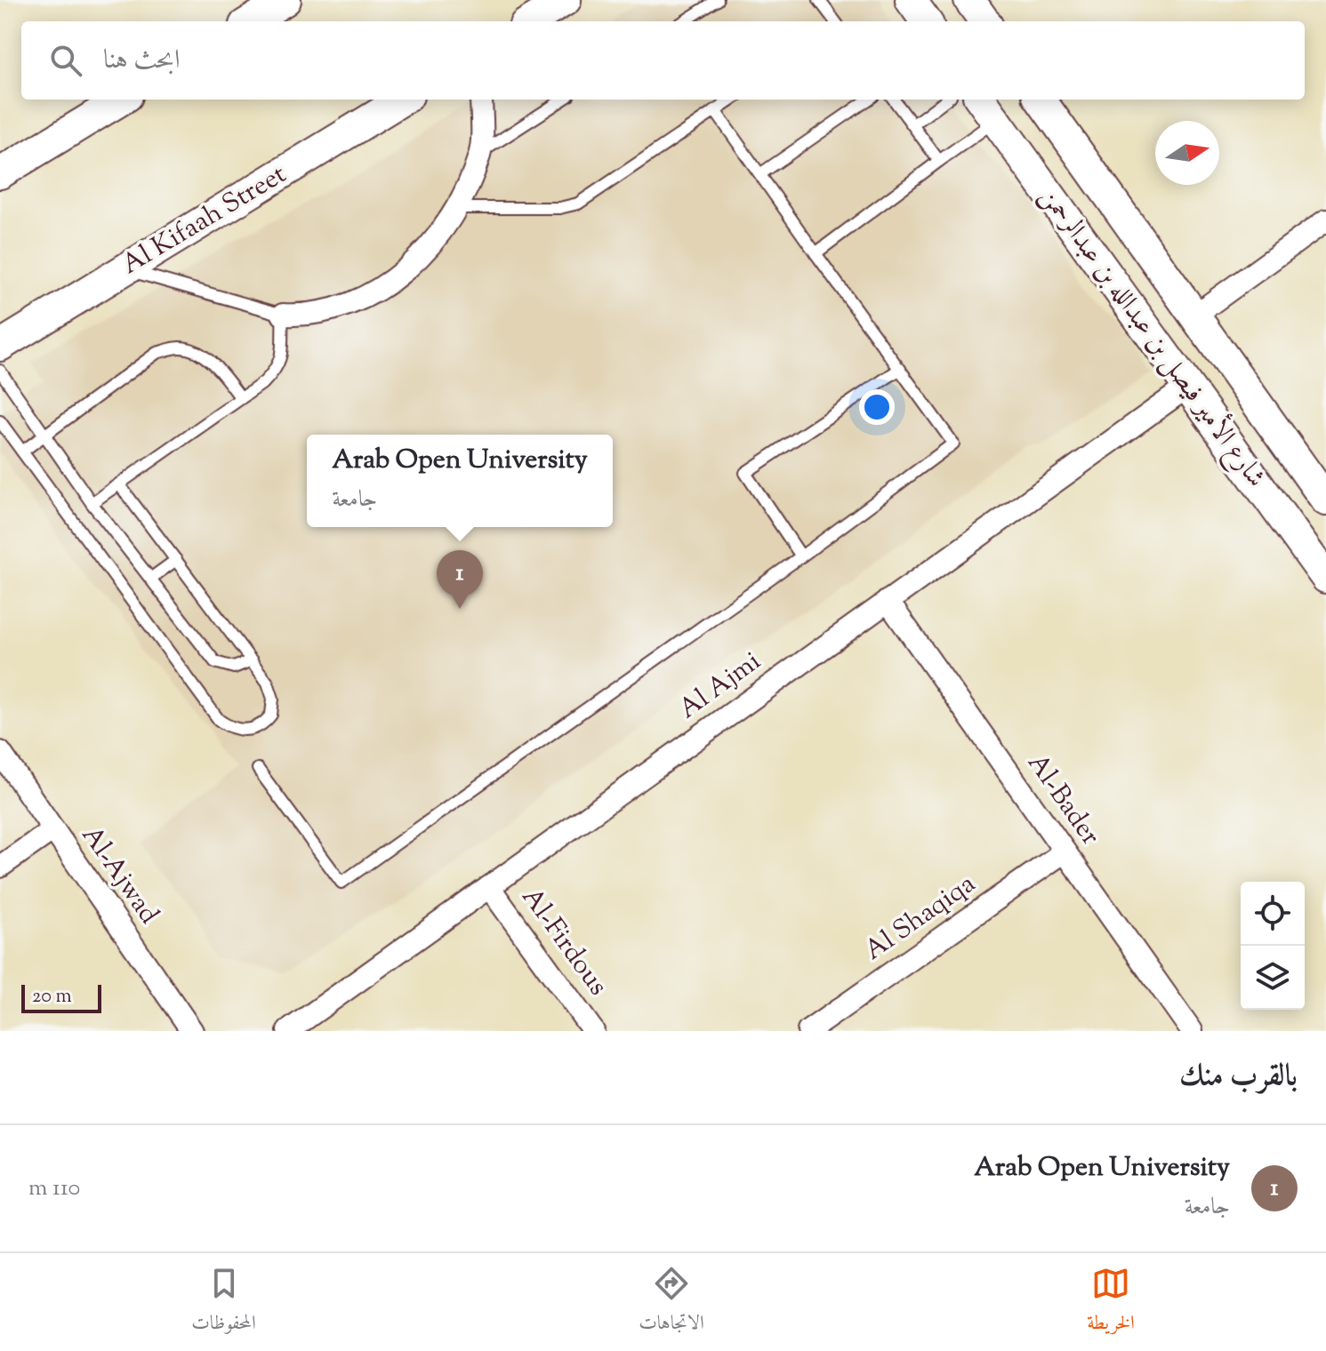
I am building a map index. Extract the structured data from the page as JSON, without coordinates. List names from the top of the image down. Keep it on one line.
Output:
{"streets":{"street":["Al Kifaah Street","شارع الأمير فيصل بن عبدالله بن عبدالرحمن","Al Ajmi","Al-Bader","Al-Ajwad","Al Shaqiqa","Al-Firdous"]},"crossings":[["شارع الأمير فيصل بن عبدالله بن عبدالرحمن","Al Ajmi"],["Al Ajmi","Al-Bader"],["Al Ajmi","Al-Firdous"],["Al-Bader","Al Shaqiqa"]],"scale_bar":"20 m","north":"right","page":{"search":"ابحث هنا","popup":["Arab Open University","جامعة"],"pins":"1","scale":"20 m","heading":"بالقرب منك","list":[{"mark":"1","name":"Arab Open University","note":"جامعة","value":"110 m"}],"nav":["الخريطة","الاتجاهات","المحفوظات"]}}
